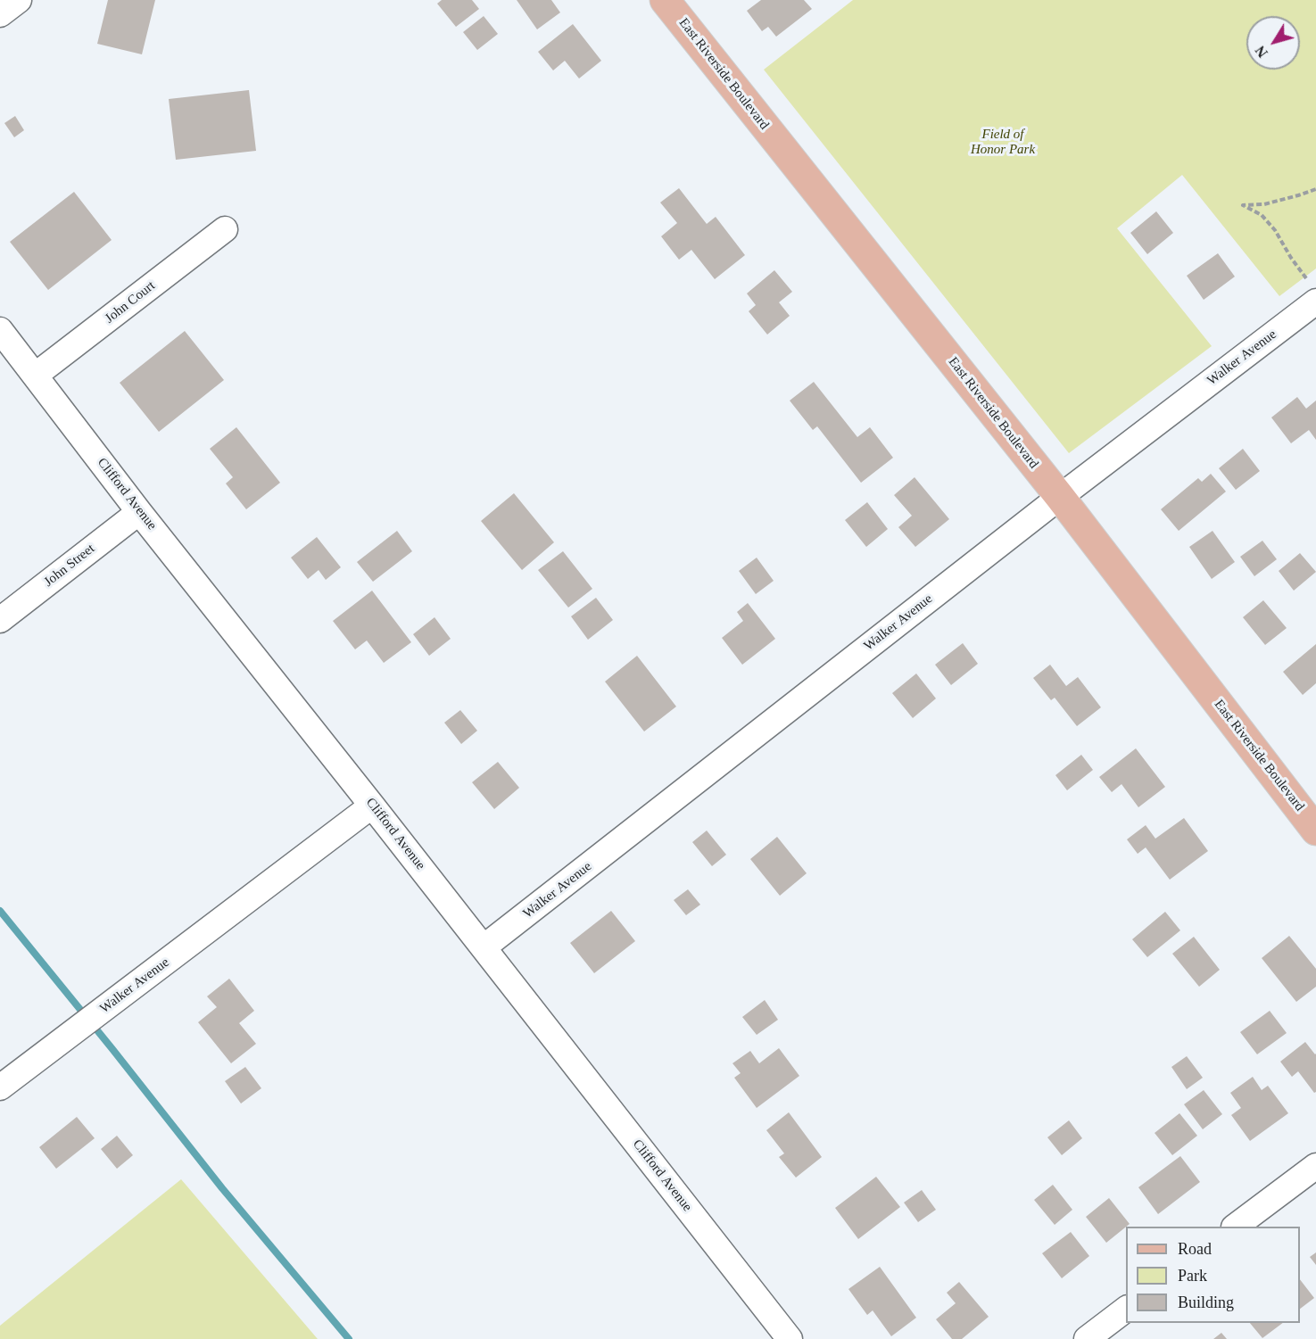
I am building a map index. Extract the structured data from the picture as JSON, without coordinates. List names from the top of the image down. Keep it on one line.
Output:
{"streets":{"main road":["East Riverside Boulevard"],"street":["John Court","Walker Avenue","Clifford Avenue","John Street"]},"crossings":[["East Riverside Boulevard","Walker Avenue"],["John Court","Clifford Avenue"],["Walker Avenue","Clifford Avenue"],["Clifford Avenue","John Street"]],"parks":["Field of Honor Park"],"legend":["Road","Park","Building"],"north":"bottom left"}
